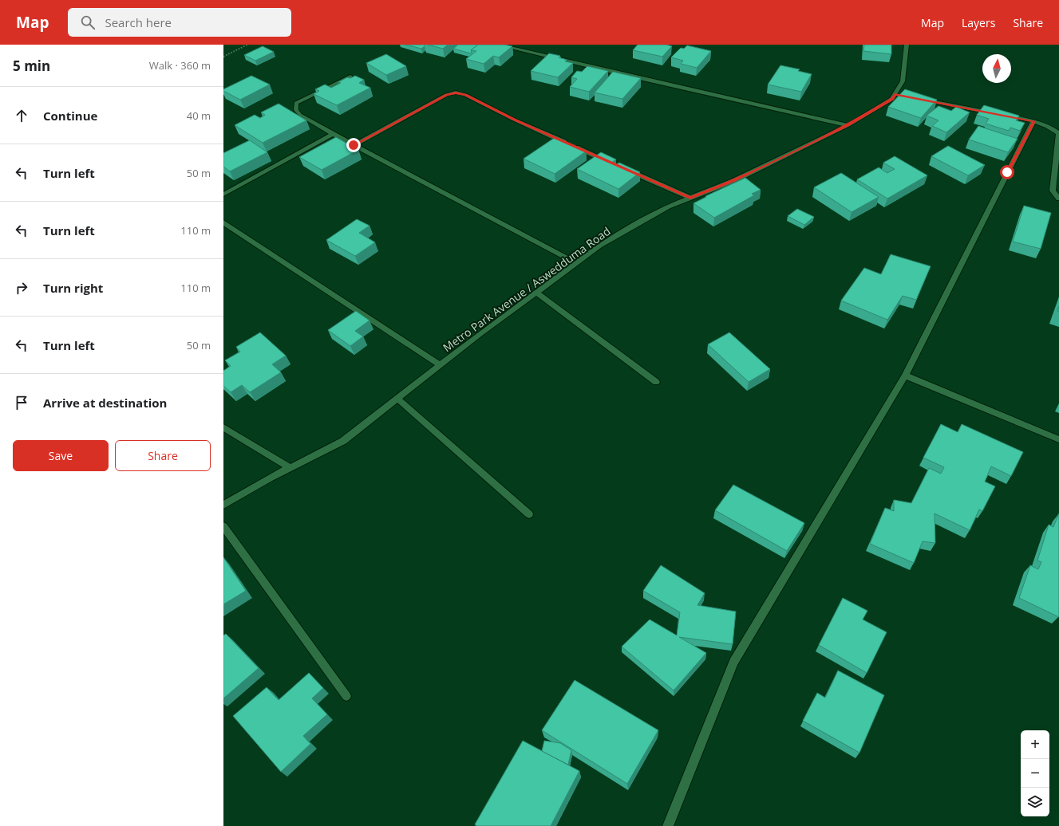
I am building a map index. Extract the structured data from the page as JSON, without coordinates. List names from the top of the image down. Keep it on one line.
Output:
{"streets":{"street":["Metro Park Avenue / Aswedduma Road"]},"north":"top","page":{"header":"Map","search":"Search here","nav":["Map","Layers","Share"],"heading":["5 min","Walk · 360 m"],"list":[["Continue","40 m"],["Turn left","50 m"],["Turn left","110 m"],["Turn right","110 m"],["Turn left","50 m"],"Arrive at destination"],"buttons":["Save","Share"],"map_buttons":["+","−"]}}
